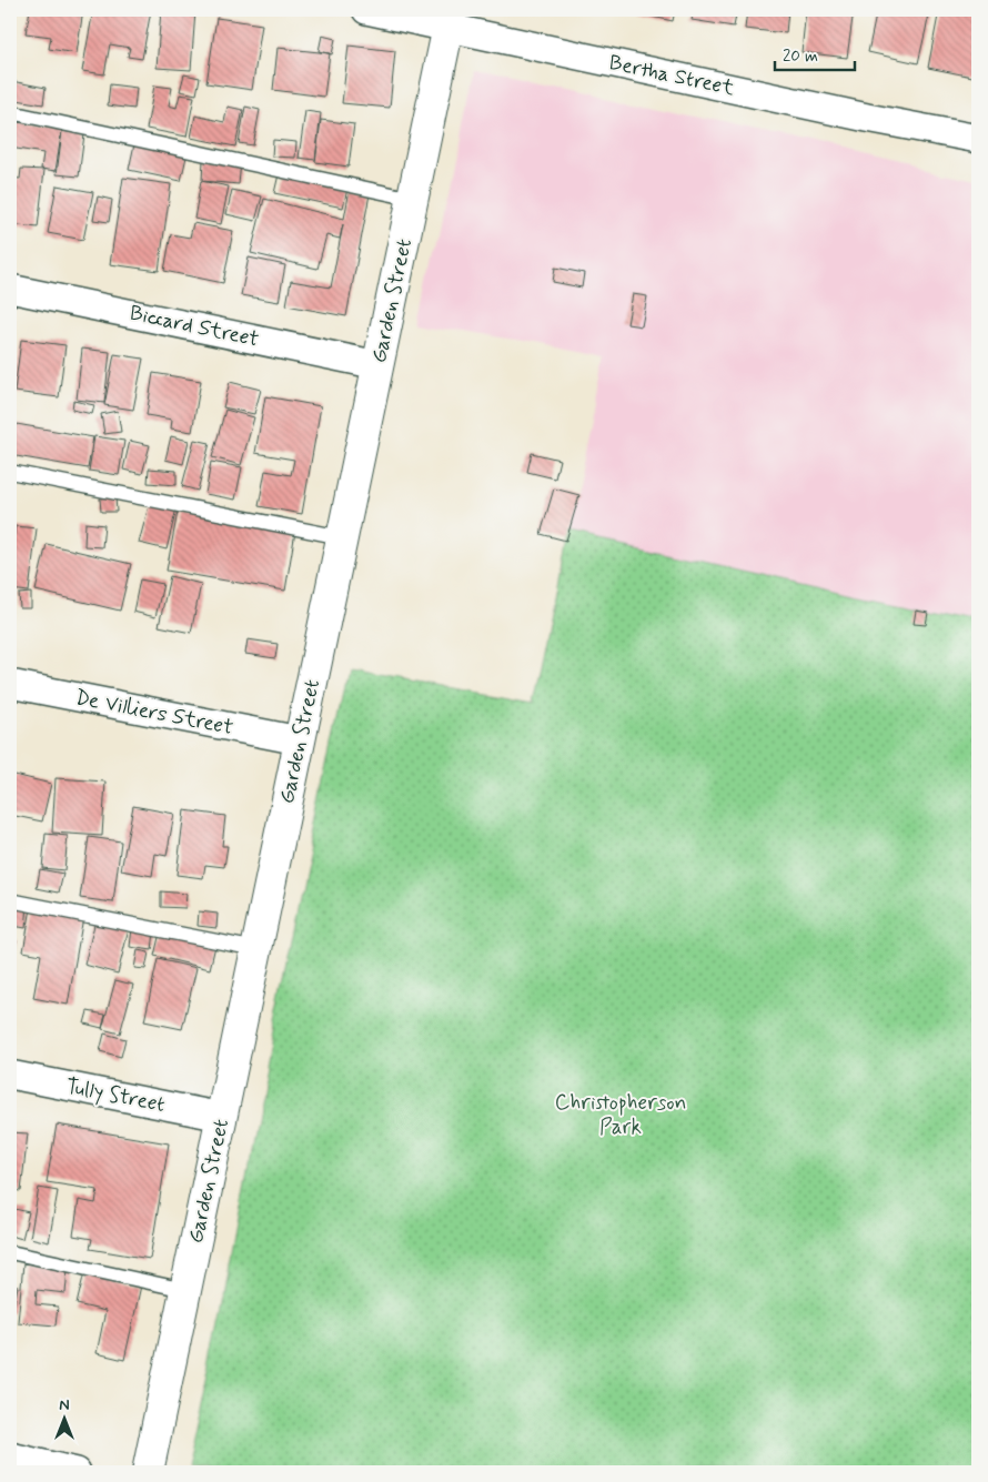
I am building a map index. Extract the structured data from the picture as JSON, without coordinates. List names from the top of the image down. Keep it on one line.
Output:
{"streets":{"street":["Bertha Street","Garden Street","Biccard Street","De Villiers Street","Tully Street"]},"crossings":[["Bertha Street","Garden Street"],["Garden Street","Biccard Street"],["Garden Street","De Villiers Street"],["Garden Street","Tully Street"]],"parks":["Christopherson Park"],"scale_bar":"20 m","north":"top"}
